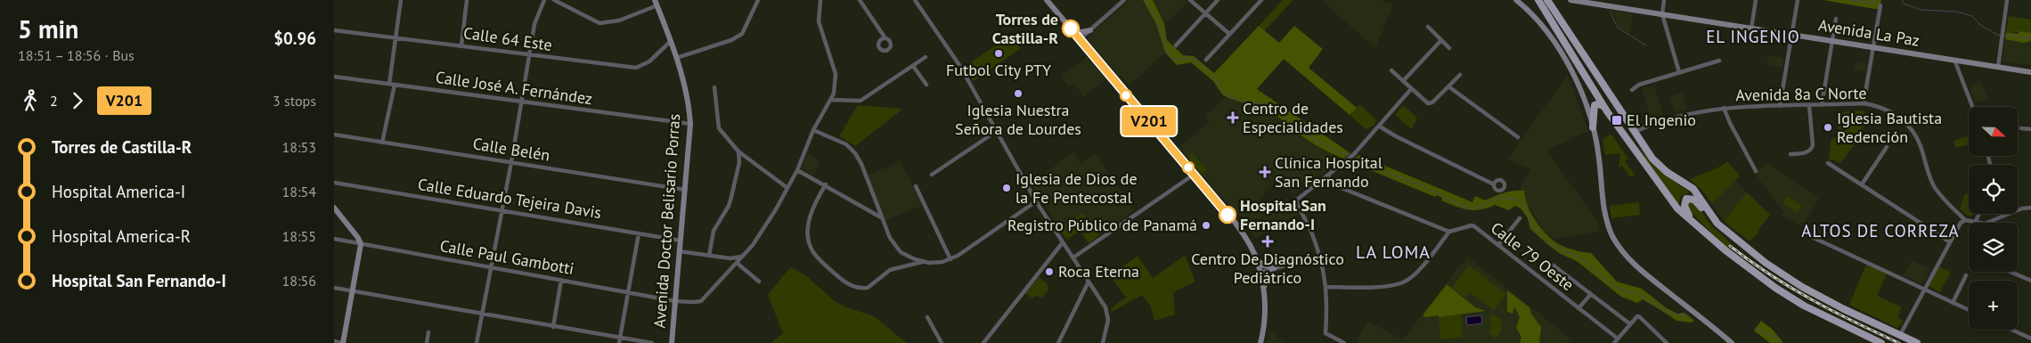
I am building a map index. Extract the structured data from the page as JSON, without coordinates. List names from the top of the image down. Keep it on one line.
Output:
{"streets":{"main road":["Avenida La Paz","Avenida Doctor Belisario Porras"],"street":["Calle 64 Este","Calle José A. Fernández","Avenida 8a C Norte","Calle Belén","Calle Eduardo Tejeira Davis","Calle 79 Oeste","Calle Paul Gambotti"]},"crossings":[["Calle 64 Este","Avenida Doctor Belisario Porras"],["Calle José A. Fernández","Avenida Doctor Belisario Porras"],["Calle Belén","Avenida Doctor Belisario Porras"],["Calle Eduardo Tejeira Davis","Avenida Doctor Belisario Porras"],["Avenida Doctor Belisario Porras","Calle Paul Gambotti"]],"districts":["EL INGENIO","ALTOS DE CORREZA","LA LOMA"],"places":{"other":["Torres de Castilla-R","Futbol City PTY","Iglesia Nuestra Señora de Lourdes","Iglesia Bautista Redención","Iglesia de Dios de la Fe Pentecostal","Hospital San Fernando-I","Registro Público de Panamá","Roca Eterna"],"health":["Centro de Especialidades","Clínica Hospital San Fernando","Centro De Diagnóstico Pediátrico"],"transit":["El Ingenio"]},"lines":["bus line V201"],"north":"right","page":{"heading":["5 min","18:51 – 18:56 · Bus","$0.96"],"on_map":"V201","legs":["2","V201","3 stops"],"map_buttons":"+","list":[{"name":"Torres de Castilla-R","value":"18:53"},{"name":"Hospital America-I","value":"18:54"},{"name":"Hospital America-R","value":"18:55"},{"name":"Hospital San Fernando-I","value":"18:56"}]}}
